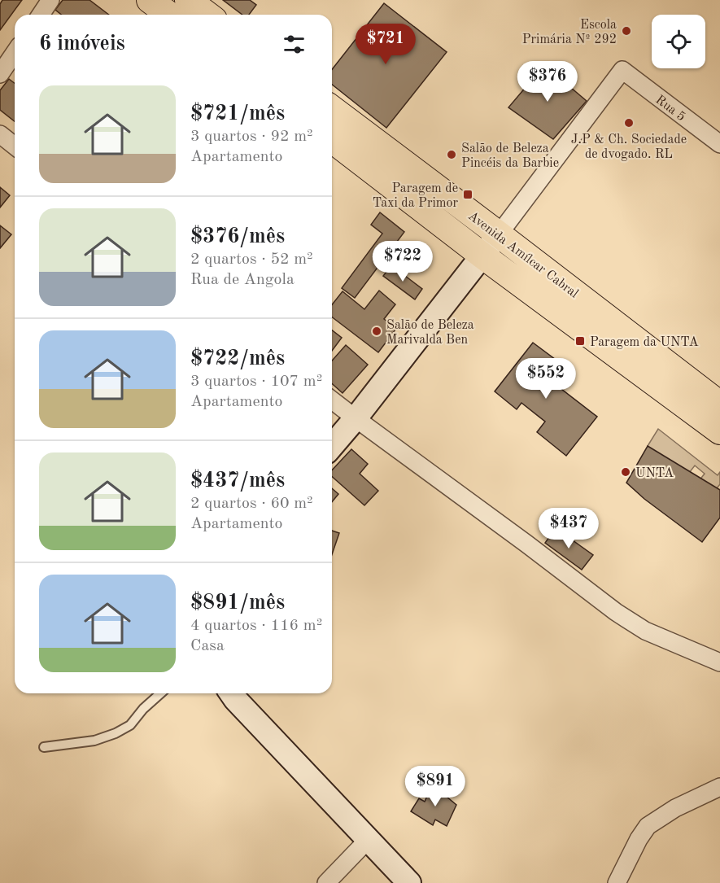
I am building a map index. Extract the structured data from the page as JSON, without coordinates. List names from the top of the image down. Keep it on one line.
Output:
{"streets":{"main road":["Avenida Amílcar Cabral"],"street":["Rua 5"]},"places":{"other":["Escola Primária Nº 292","J.P & Ch. Sociedade de dvogado. RL","Salão de Beleza Pincéis da Barbie","Salão de Beleza Marivalda Ben","UNTA"],"transit":["Paragem de Taxi da Primor","Paragem da UNTA"]},"page":{"heading":"6 imóveis","price":["$721","$376","$722","$552","$437","$891"],"list":[{"name":"$721/mês","note":"3 quartos · 92 m² · Apartamento"},{"name":"$376/mês","note":"2 quartos · 52 m² · Rua de Angola"},{"name":"$722/mês","note":"3 quartos · 107 m² · Apartamento"},{"name":"$437/mês","note":"2 quartos · 60 m² · Apartamento"},{"name":"$891/mês","note":"4 quartos · 116 m² · Casa"}]}}
